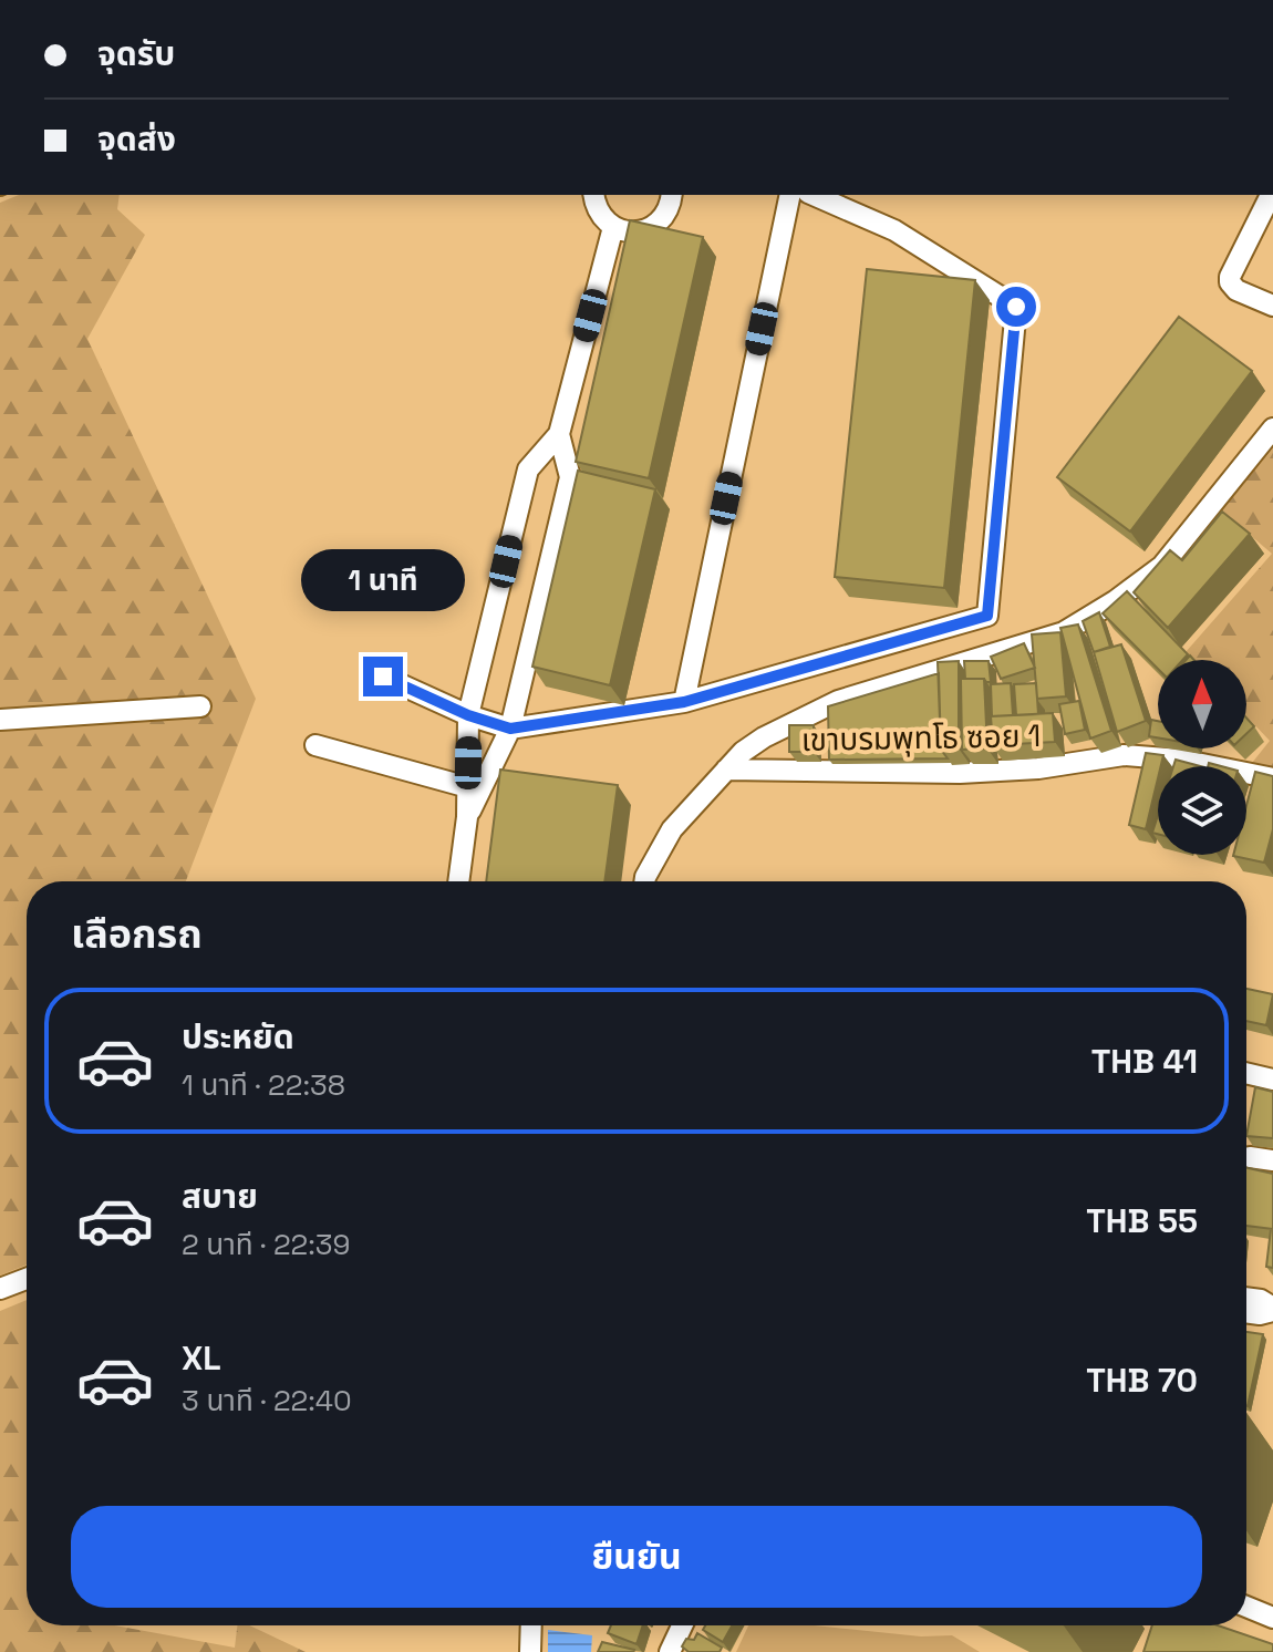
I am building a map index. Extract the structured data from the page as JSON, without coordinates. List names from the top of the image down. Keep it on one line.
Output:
{"streets":{"street":["เขาบรมพุทโธ ซอย 1"]},"north":"top","page":{"banner":["จุดรับ","จุดส่ง"],"bubble":"1 นาที","heading":"เลือกรถ","list":[{"name":"ประหยัด","note":"1 นาที · 22:38","value":"THB 41"},{"name":"สบาย","note":"2 นาที · 22:39","value":"THB 55"},{"name":"XL","note":"3 นาที · 22:40","value":"THB 70"}],"buttons":"ยืนยัน"}}
